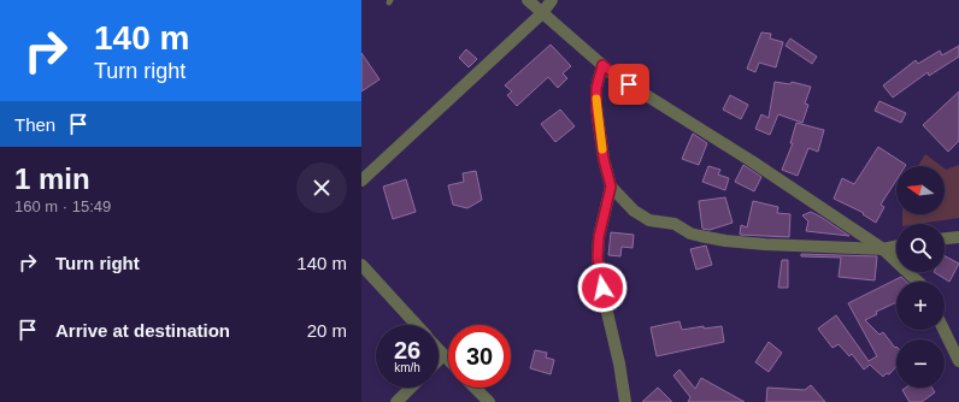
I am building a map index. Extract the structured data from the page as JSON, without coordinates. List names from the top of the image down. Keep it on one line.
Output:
{"north":"left","page":{"turn":["140 m","Turn right"],"then":"Then","heading":["1 min","160 m · 15:49"],"map_buttons":["+","−"],"list":[{"name":"Turn right","value":"140 m"},{"name":"Arrive at destination","value":"20 m"}],"speed":"26 km/h","limit":"30"}}
